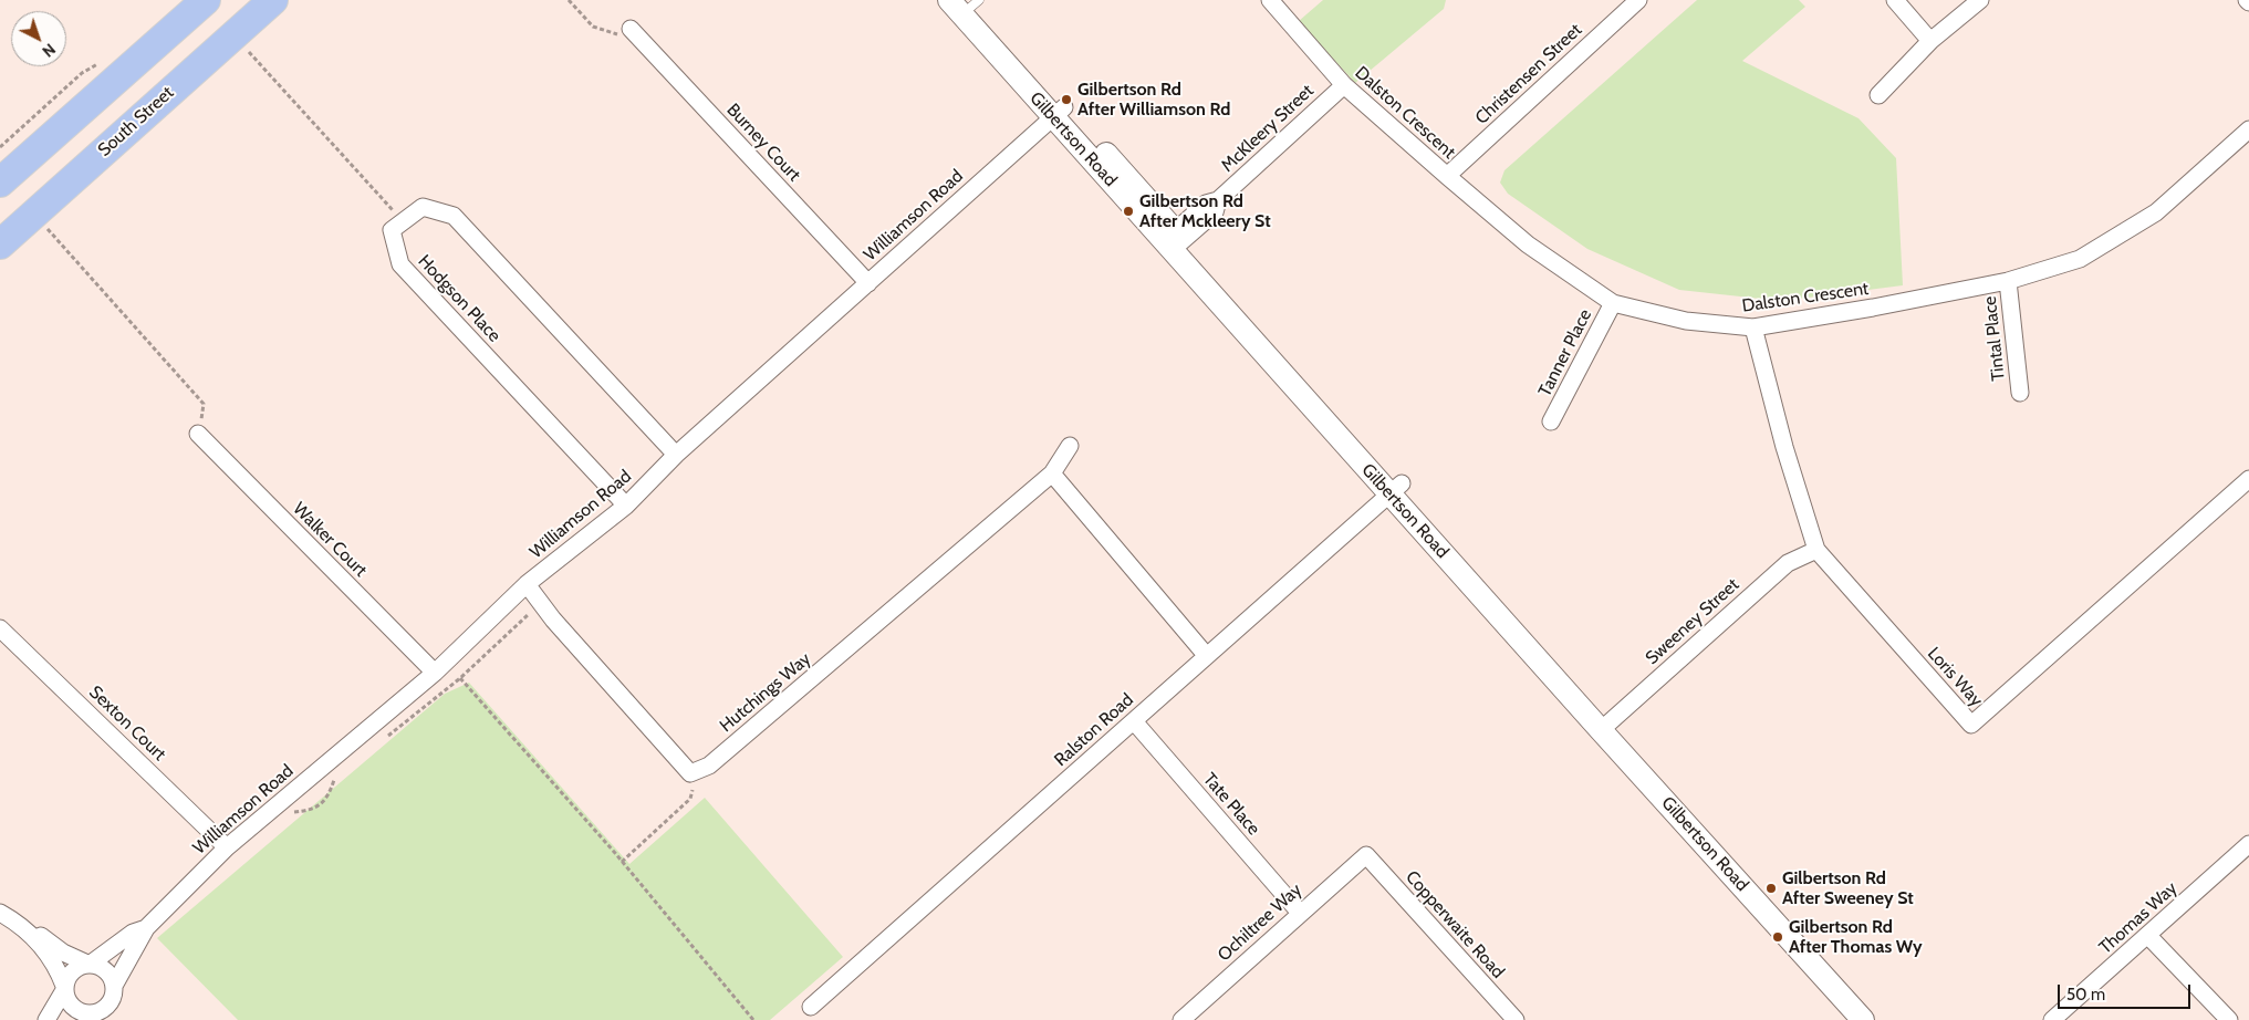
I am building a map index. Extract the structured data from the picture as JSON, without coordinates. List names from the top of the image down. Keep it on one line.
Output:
{"streets":{"highway":["South Street"],"street":["Christensen Street","Dalston Crescent","McKleery Street","Gilbertson Road","Burney Court","Williamson Road","Hodgson Place","Tintal Place","Tanner Place","Walker Court","Sweeney Street","Loris Way","Hutchings Way","Sexton Court","Ralston Road","Tate Place","Thomas Way","Ochiltree Way","Copperwaite Road"]},"crossings":[["Christensen Street","Dalston Crescent"],["Dalston Crescent","McKleery Street"],["Dalston Crescent","Tintal Place"],["Dalston Crescent","Tanner Place"],["Dalston Crescent","Loris Way"],["McKleery Street","Gilbertson Road"],["Gilbertson Road","Williamson Road"],["Gilbertson Road","Sweeney Street"],["Gilbertson Road","Ralston Road"],["Burney Court","Williamson Road"],["Williamson Road","Hodgson Place"],["Williamson Road","Walker Court"],["Williamson Road","Sexton Court"],["Sweeney Street","Loris Way"],["Ralston Road","Tate Place"],["Tate Place","Ochiltree Way"],["Ochiltree Way","Copperwaite Road"]],"places":["Gilbertson Rd After Williamson Rd","Gilbertson Rd After Mckleery St","Gilbertson Rd After Sweeney St","Gilbertson Rd After Thomas Wy"],"scale_bar":"50 m","north":"bottom right"}
